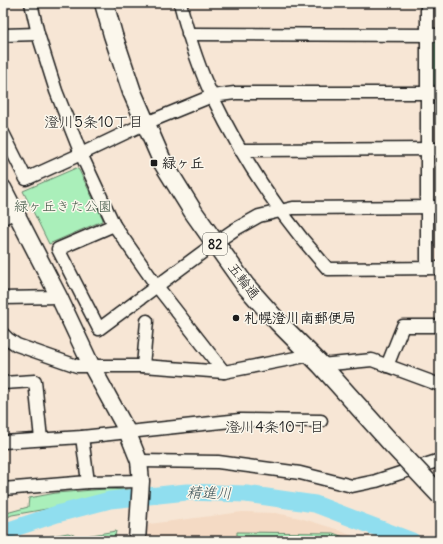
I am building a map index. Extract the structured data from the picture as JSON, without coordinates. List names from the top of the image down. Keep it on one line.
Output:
{"streets":{"main road":["82","五輪通"]},"districts":["澄川5条10丁目","澄川4条10丁目"],"water":["精進川"],"parks":["緑ヶ丘きた公園"],"places":{"transit":["緑ヶ丘"],"other":["札幌澄川南郵便局"]}}
